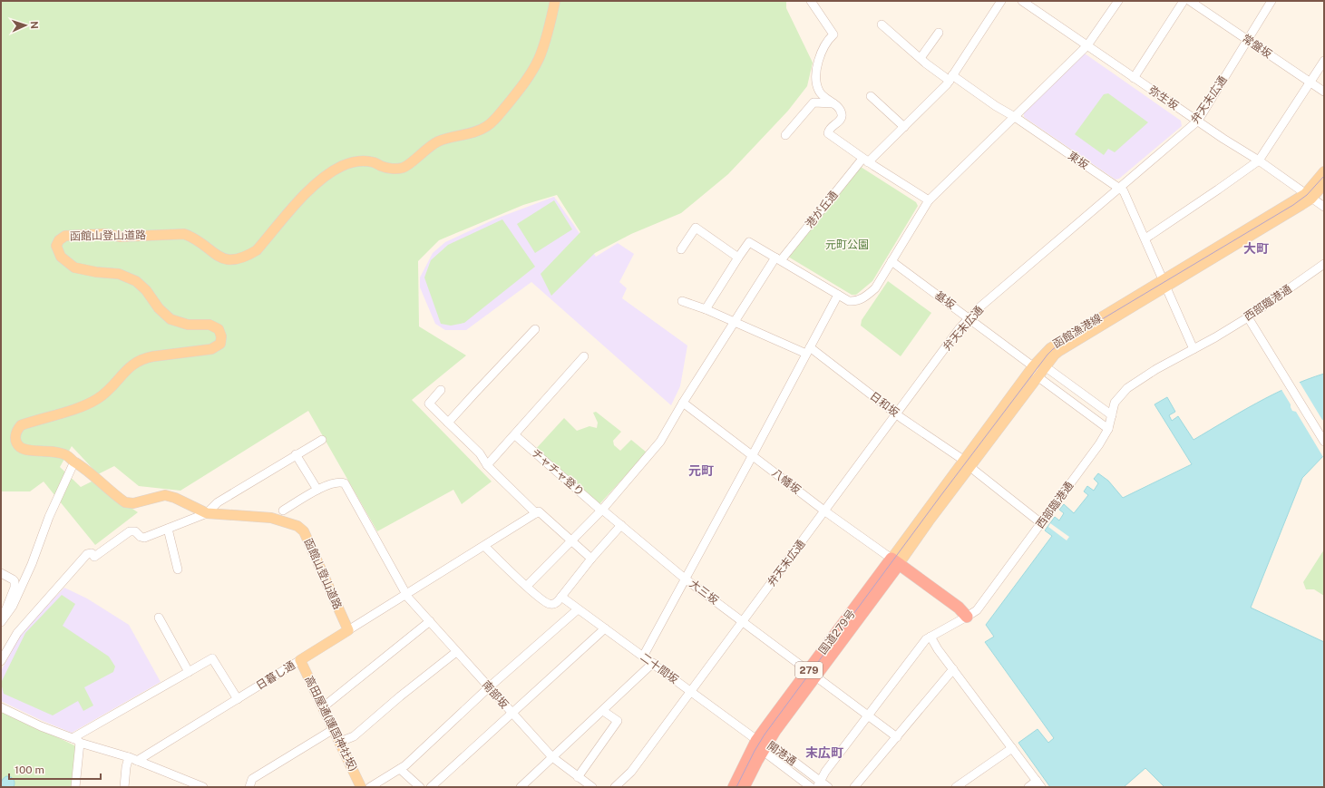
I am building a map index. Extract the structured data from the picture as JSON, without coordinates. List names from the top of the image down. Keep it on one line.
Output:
{"streets":{"highway":["国道279号","279"],"main road":["函館山登山道路","函館漁港線","日暮し通","高田屋通(護国神社坂)"],"street":["常盤坂","弥生坂","弁天末広通","東坂","港が丘通","基坂","西部臨港通","日和坂","チャチャ登り","八幡坂","大三坂","二十間坂","南部坂","開港通"]},"crossings":[["常盤坂","弁天末広通"],["弥生坂","弁天末広通"],["弥生坂","函館漁港線"],["弁天末広通","東坂"],["弁天末広通","基坂"],["弁天末広通","日和坂"],["弁天末広通","八幡坂"],["弁天末広通","大三坂"],["弁天末広通","二十間坂"],["東坂","港が丘通"],["東坂","西部臨港通"],["東坂","函館漁港線"],["港が丘通","日和坂"],["港が丘通","チャチャ登り"],["港が丘通","八幡坂"],["港が丘通","大三坂"],["函館山登山道路","日暮し通"],["基坂","函館漁港線"],["西部臨港通","日和坂"],["西部臨港通","大三坂"],["西部臨港通","開港通"],["函館漁港線","日和坂"],["函館漁港線","八幡坂"],["函館漁港線","国道279号"],["チャチャ登り","大三坂"],["八幡坂","国道279号"],["大三坂","国道279号"],["国道279号","二十間坂"],["国道279号","開港通"],["二十間坂","開港通"],["日暮し通","南部坂"],["日暮し通","高田屋通(護国神社坂)"]],"districts":["大町","元町","末広町"],"parks":["元町公園"],"scale_bar":"100 m","north":"right"}
